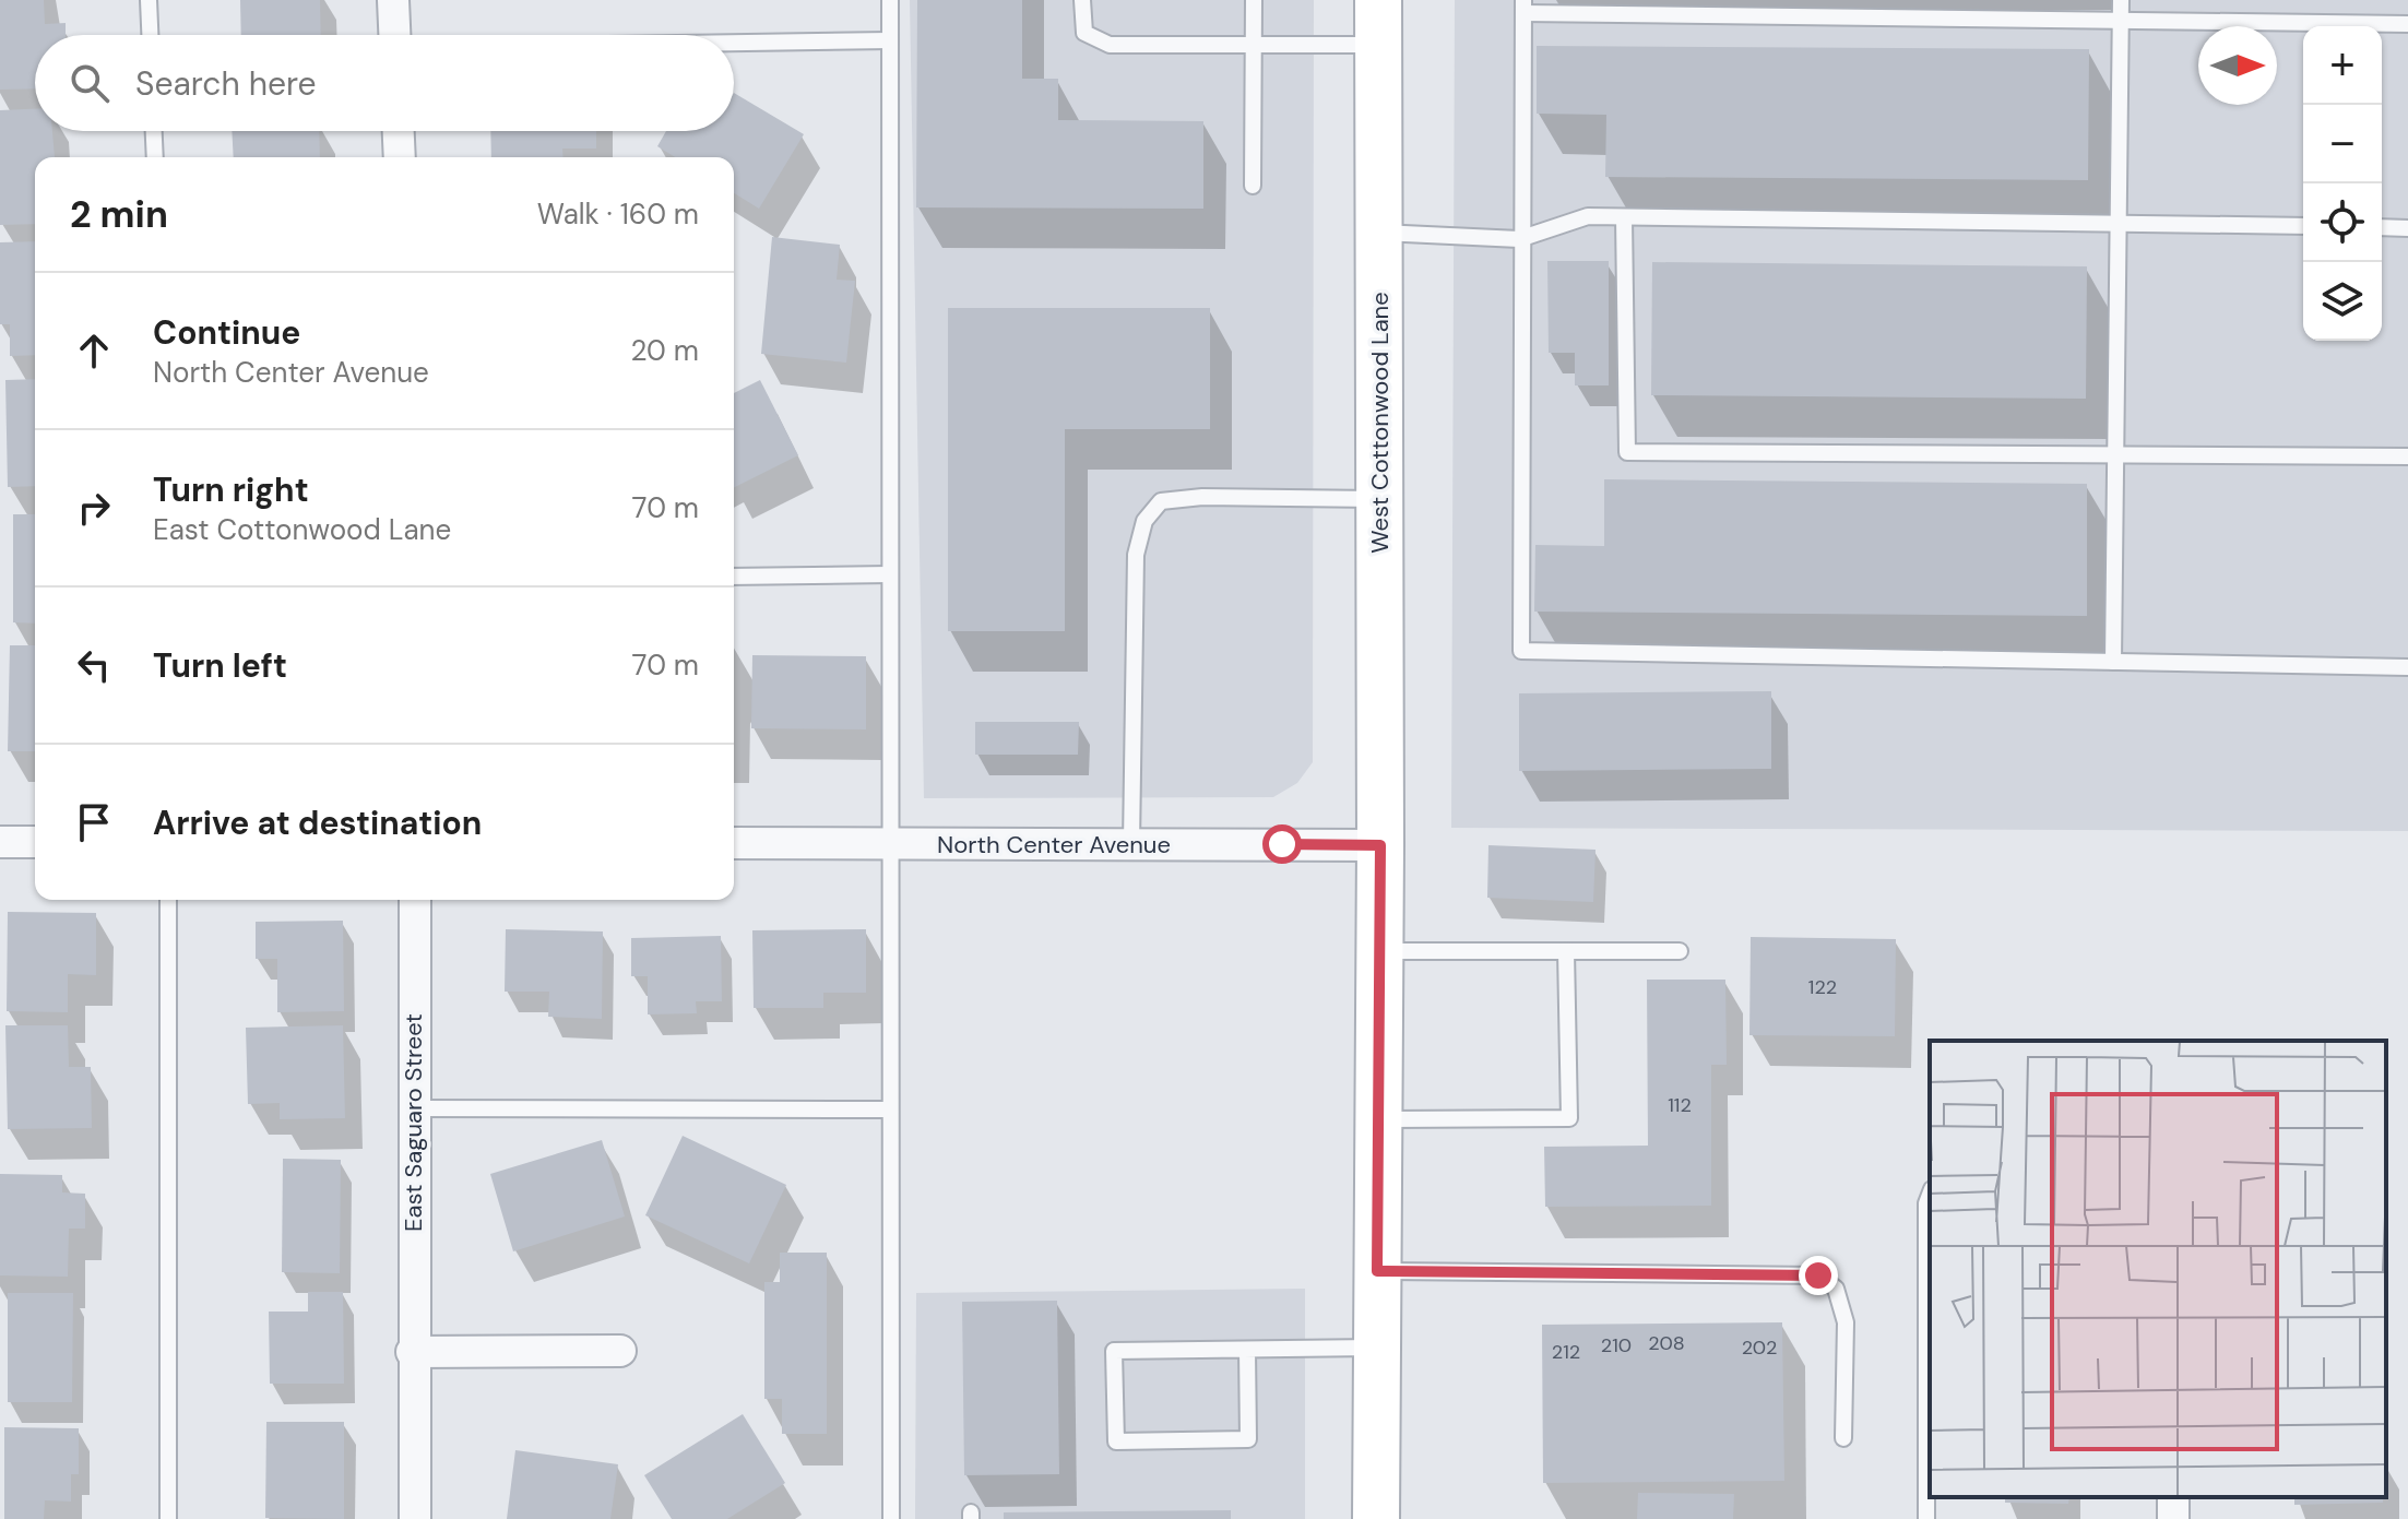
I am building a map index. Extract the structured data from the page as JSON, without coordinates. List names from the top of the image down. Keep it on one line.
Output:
{"streets":{"main road":["West Cottonwood Lane"],"street":["North Center Avenue","East Saguaro Street"]},"crossings":[["West Cottonwood Lane","North Center Avenue"]],"house_numbers":["122","112","208","210","202","212"],"north":"right","page":{"map_buttons":["+","−"],"search":"Search here","heading":["2 min","Walk · 160 m"],"list":[["Continue","North Center Avenue","20 m"],["Turn right","East Cottonwood Lane","70 m"],["Turn left","70 m"],"Arrive at destination"]}}
